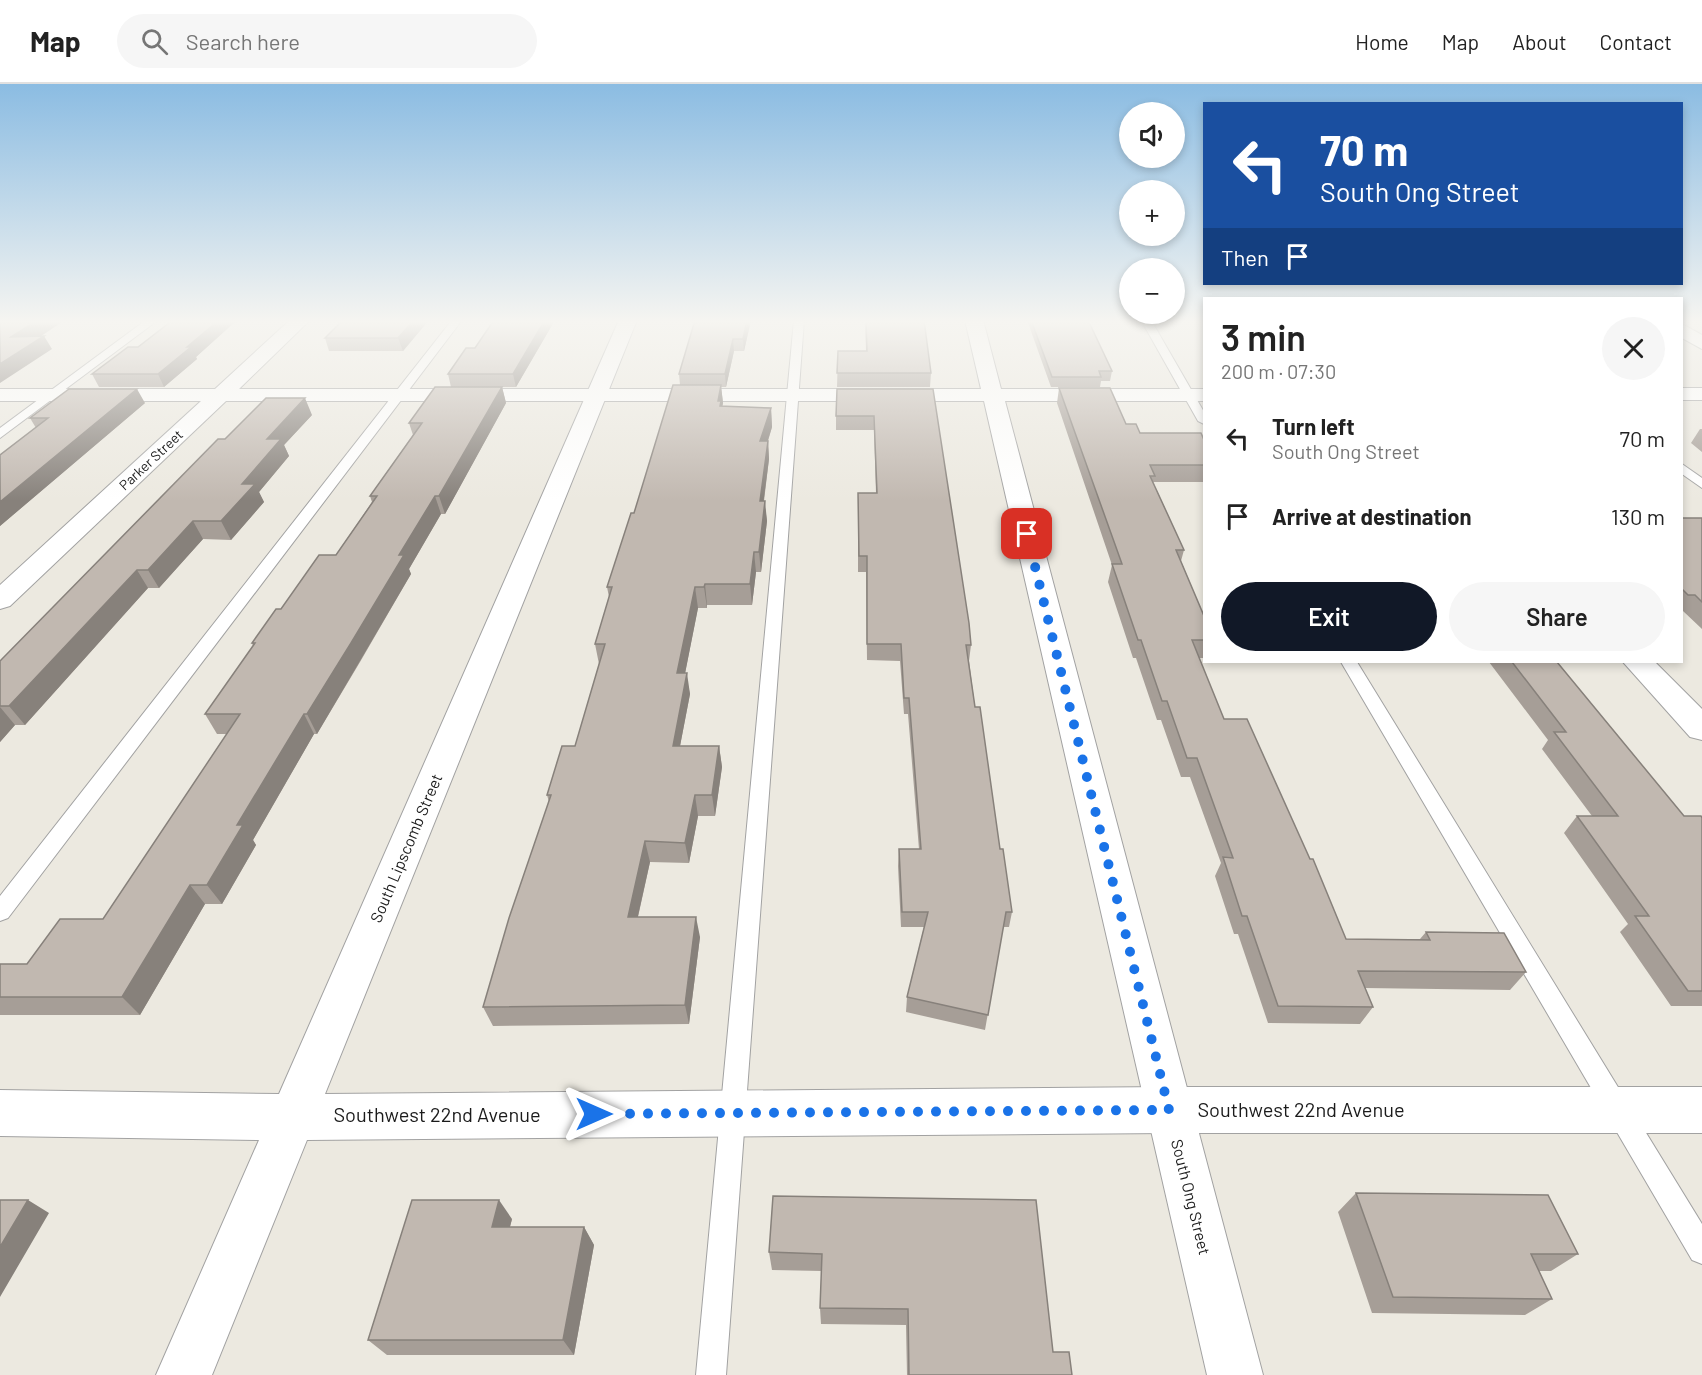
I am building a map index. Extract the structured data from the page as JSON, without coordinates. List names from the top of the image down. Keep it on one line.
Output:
{"streets":{"street":["Parker Street","South Lipscomb Street","Southwest 22nd Avenue","South Ong Street"]},"crossings":[["South Lipscomb Street","Southwest 22nd Avenue"],["Southwest 22nd Avenue","South Ong Street"]],"page":{"header":"Map","search":"Search here","nav":["Home","Map","About","Contact"],"map_buttons":["+","−"],"turn":["70 m","South Ong Street"],"then":"Then","heading":["3 min","200 m · 07:30"],"list":[{"name":"Turn left","note":"South Ong Street","value":"70 m"},{"name":"Arrive at destination","value":"130 m"}],"buttons":["Exit","Share"]}}
